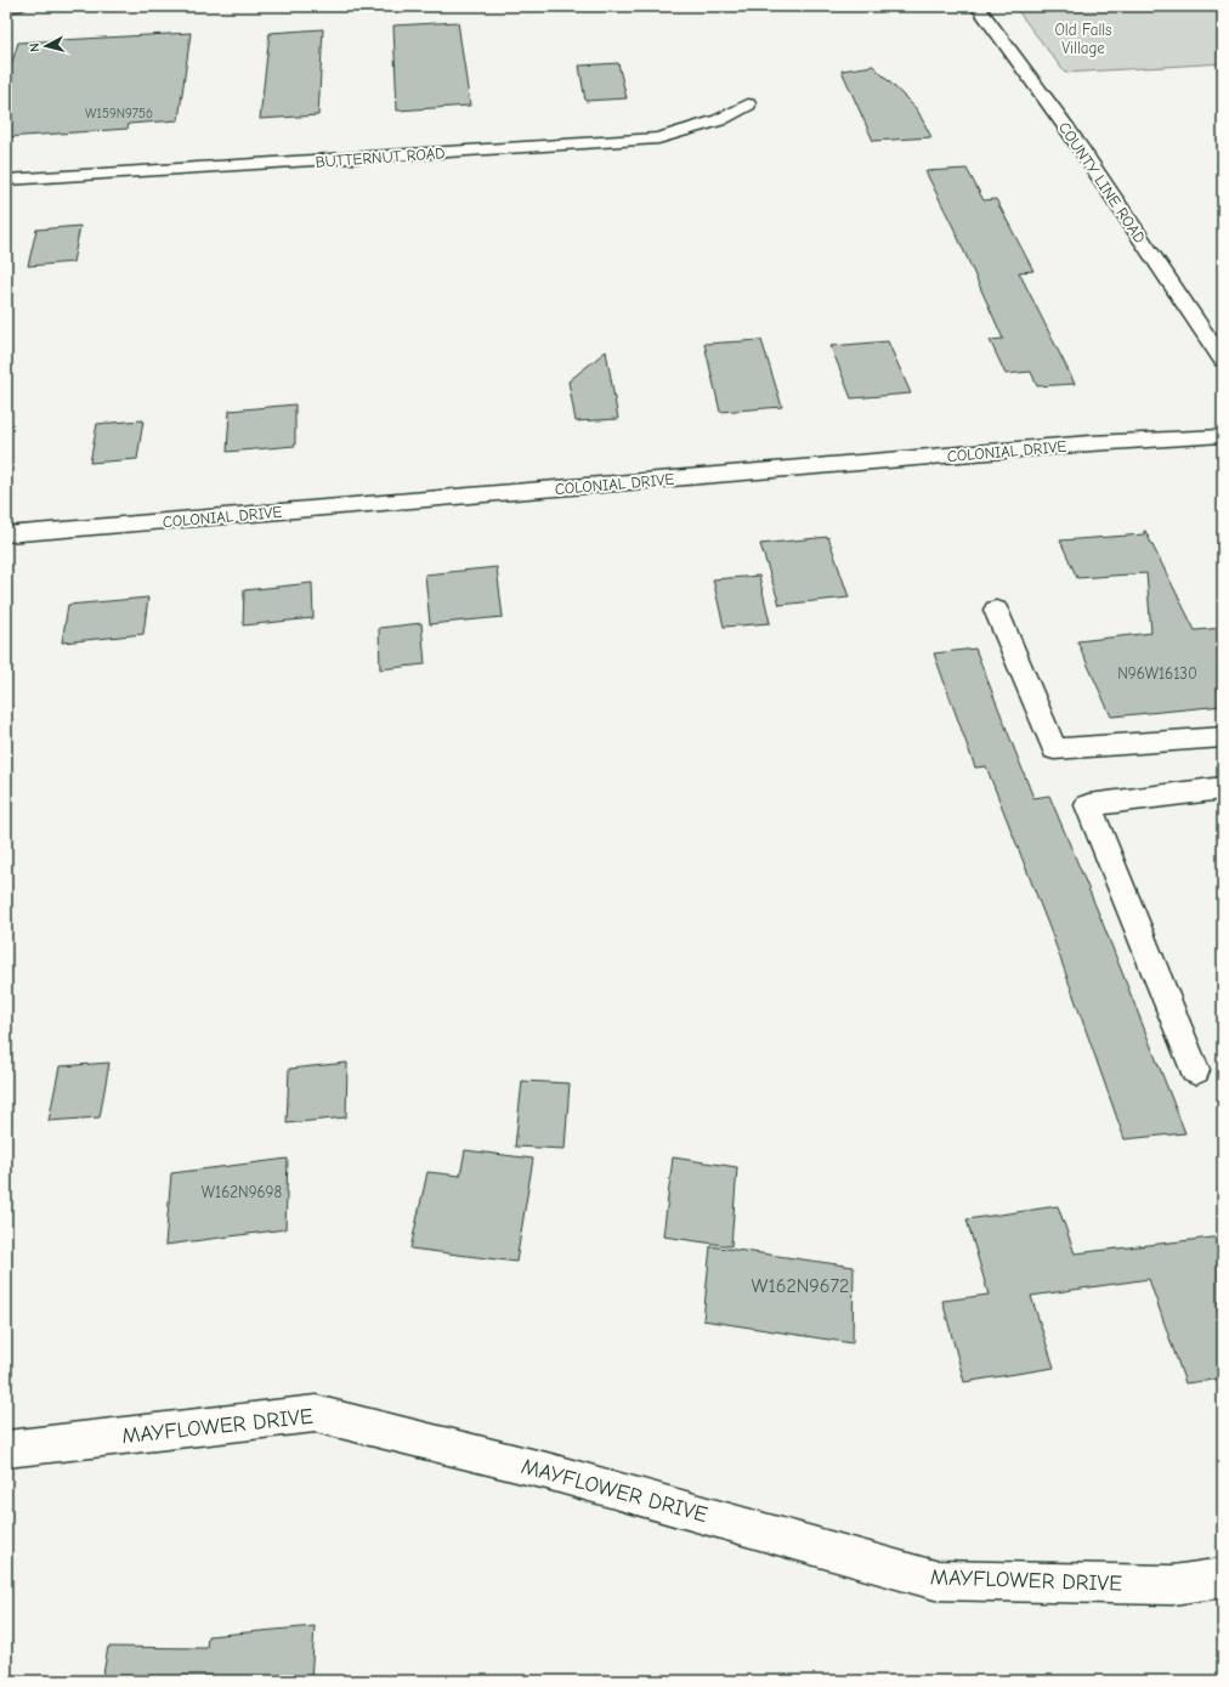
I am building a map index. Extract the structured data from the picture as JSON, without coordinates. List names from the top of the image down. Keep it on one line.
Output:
{"streets":{"street":["BUTTERNUT ROAD","COUNTY LINE ROAD","COLONIAL DRIVE","MAYFLOWER DRIVE"]},"parks":["Old Falls Village"],"house_numbers":["W159N9756","N96W16130","W162N9698","W162N9672"],"north":"left"}
